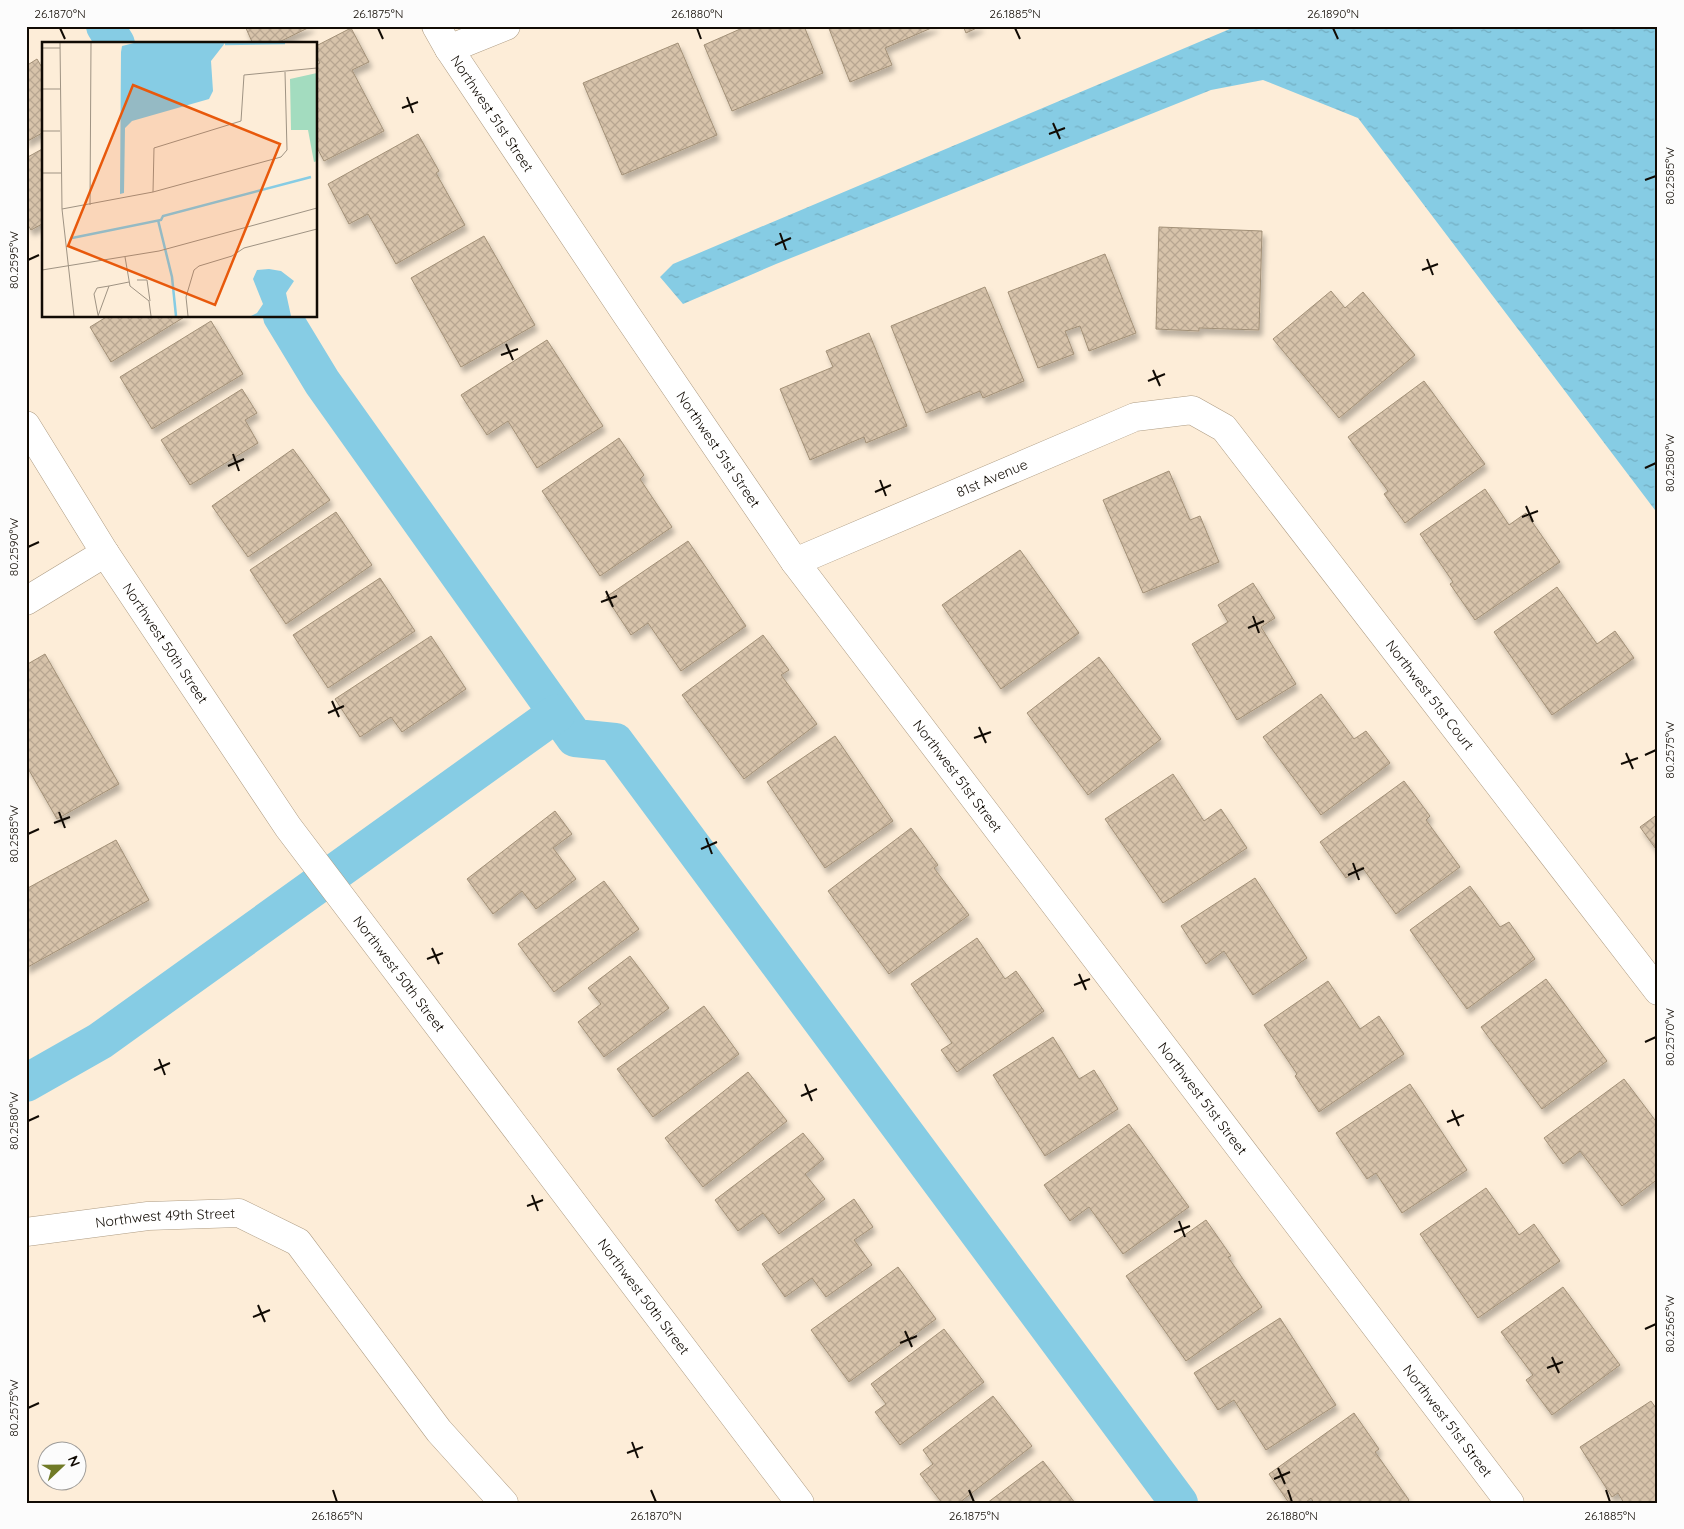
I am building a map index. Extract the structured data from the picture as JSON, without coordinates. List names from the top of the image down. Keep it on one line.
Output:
{"streets":{"street":["Northwest 51st Street","81st Avenue","Northwest 50th Street","Northwest 51st Court","Northwest 49th Street"]},"crossings":[["Northwest 51st Street","81st Avenue"],["81st Avenue","Northwest 51st Court"]],"north":"right","coordinates":["26.1870°N","26.1875°N","26.1880°N","26.1885°N","26.1890°N","80.2585°W","80.2595°W","80.2580°W","80.2590°W","80.2575°W","80.2570°W","80.2565°W","26.1865°N"]}
